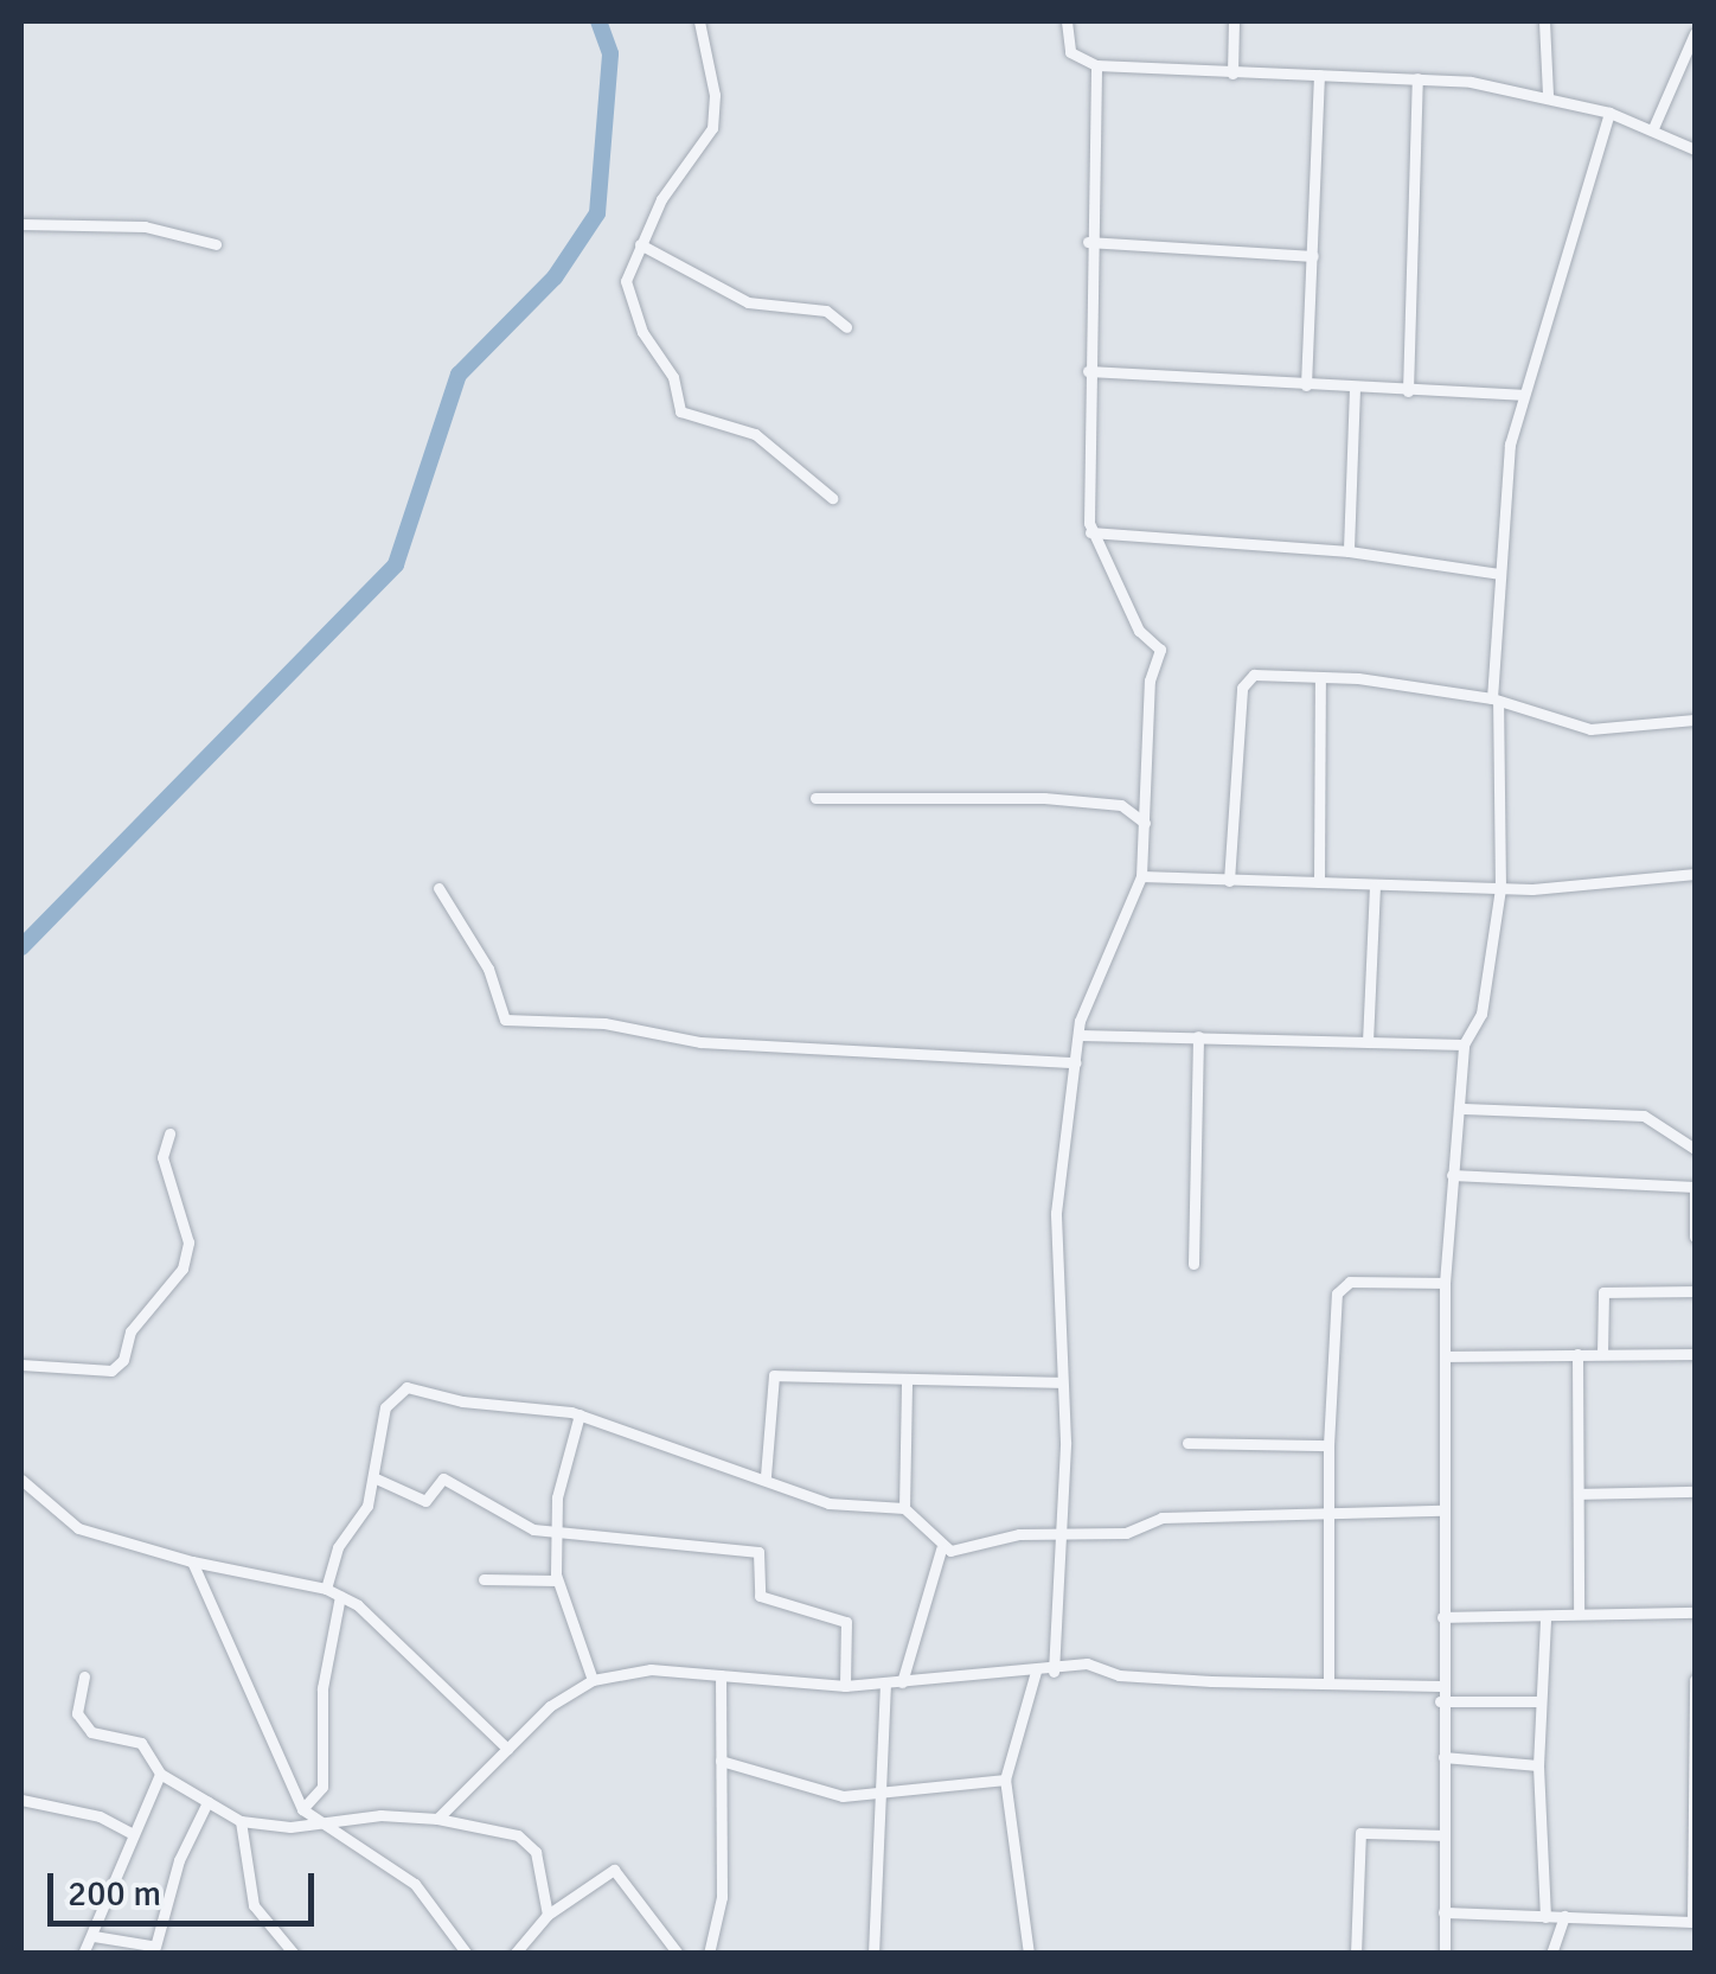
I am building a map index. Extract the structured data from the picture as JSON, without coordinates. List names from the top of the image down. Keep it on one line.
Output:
{"scale_bar":"200 m"}
